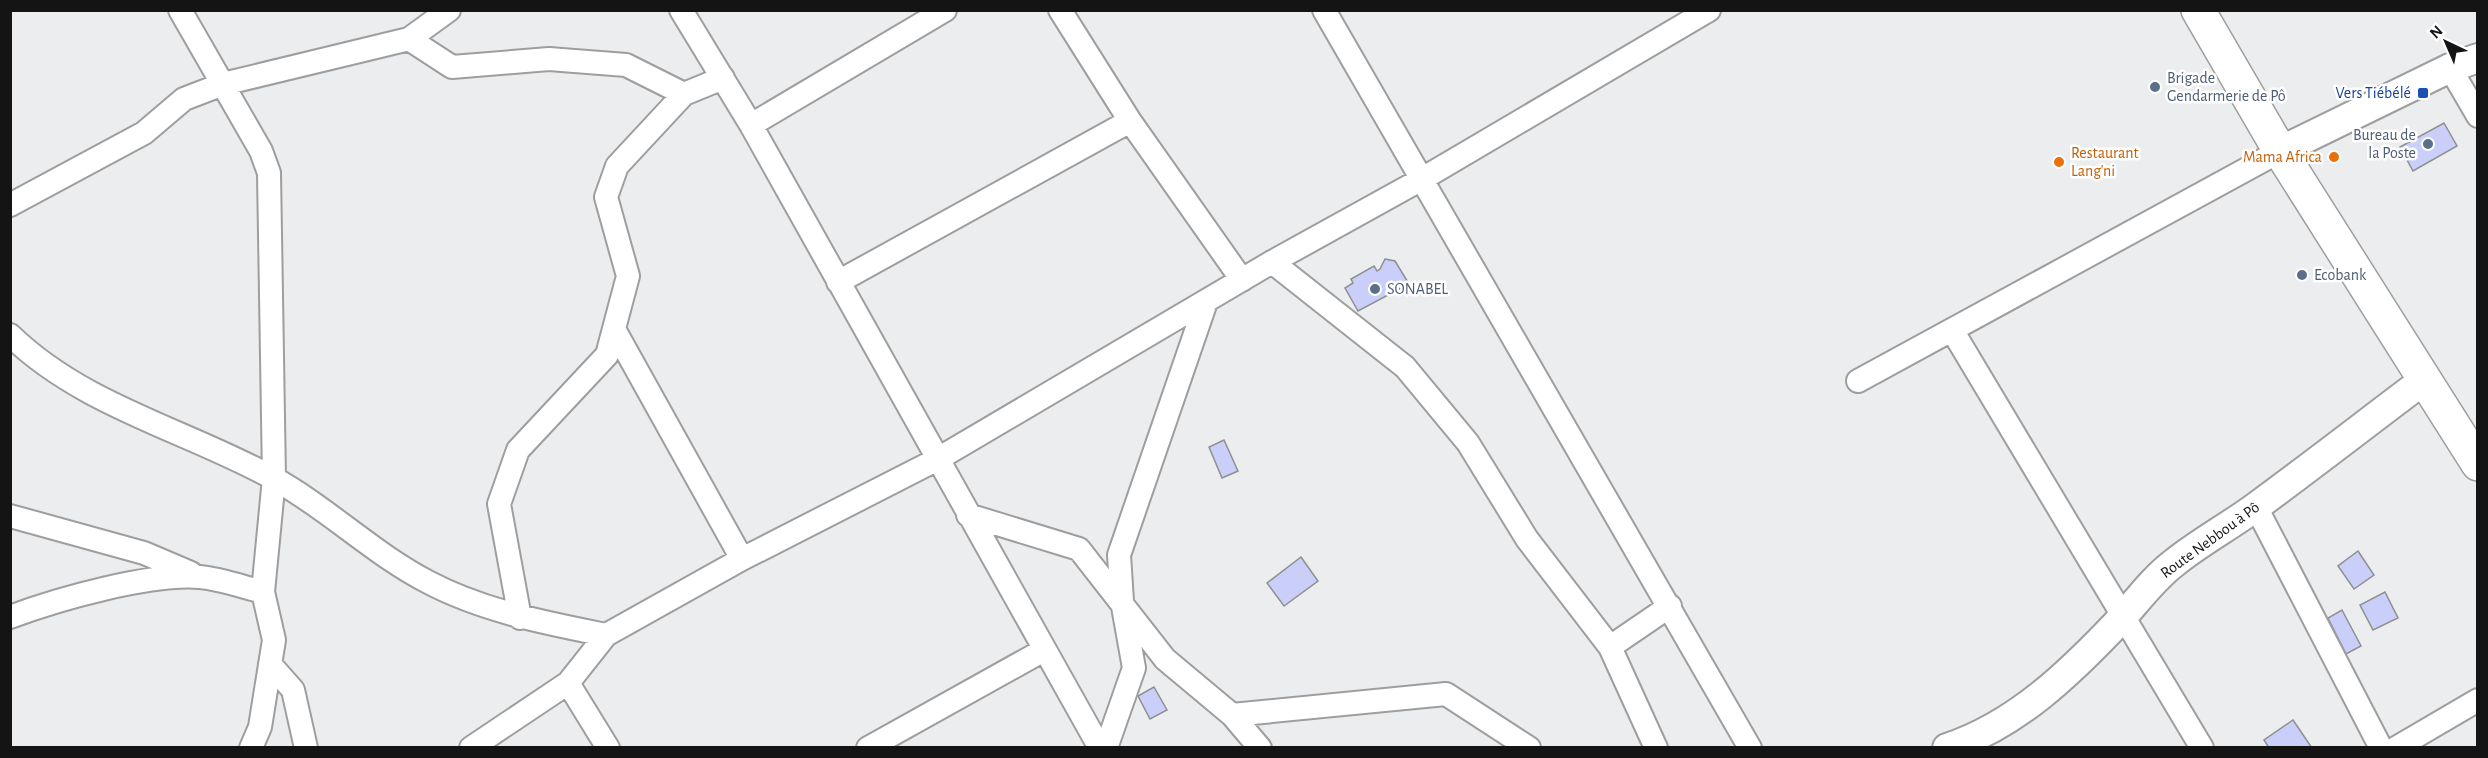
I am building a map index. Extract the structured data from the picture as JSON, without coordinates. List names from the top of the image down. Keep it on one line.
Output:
{"streets":{"main road":["Route Nebbou à Pô"]},"places":{"other":["Brigade Gendarmerie de Pô","Bureau de la Poste","Mama Africa","Restaurant Lang'ni","Ecobank","SONABEL"],"transit":["Vers Tiébélé"]},"north":"top left"}
